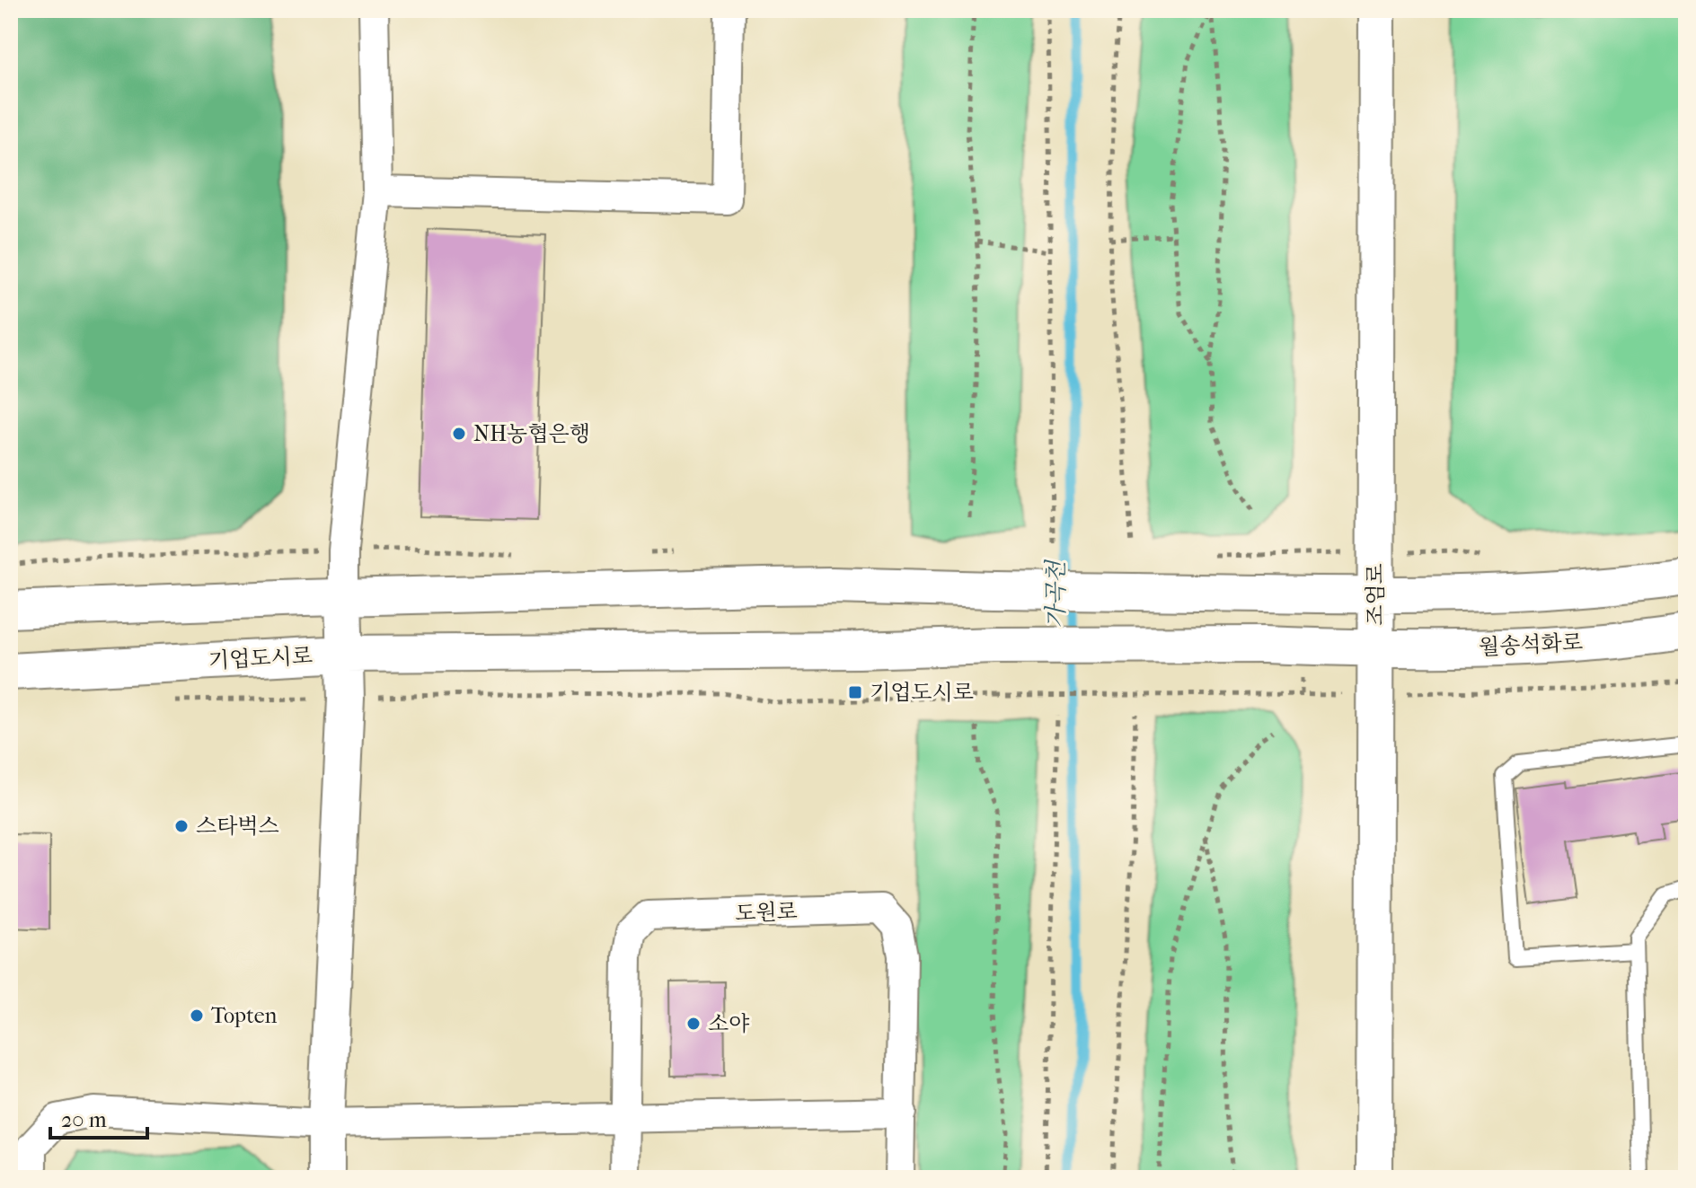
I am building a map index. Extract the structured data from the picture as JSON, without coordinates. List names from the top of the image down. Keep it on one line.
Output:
{"streets":{"street":["조엄로","월송석화로","기업도시로","도원로"]},"crossings":[["조엄로","월송석화로"],["조엄로","기업도시로"],["월송석화로","기업도시로"]],"water":["가곡천"],"places":{"other":["NH농협은행","스타벅스","Topten","소야"],"transit":["기업도시로"]},"scale_bar":"20 m"}
